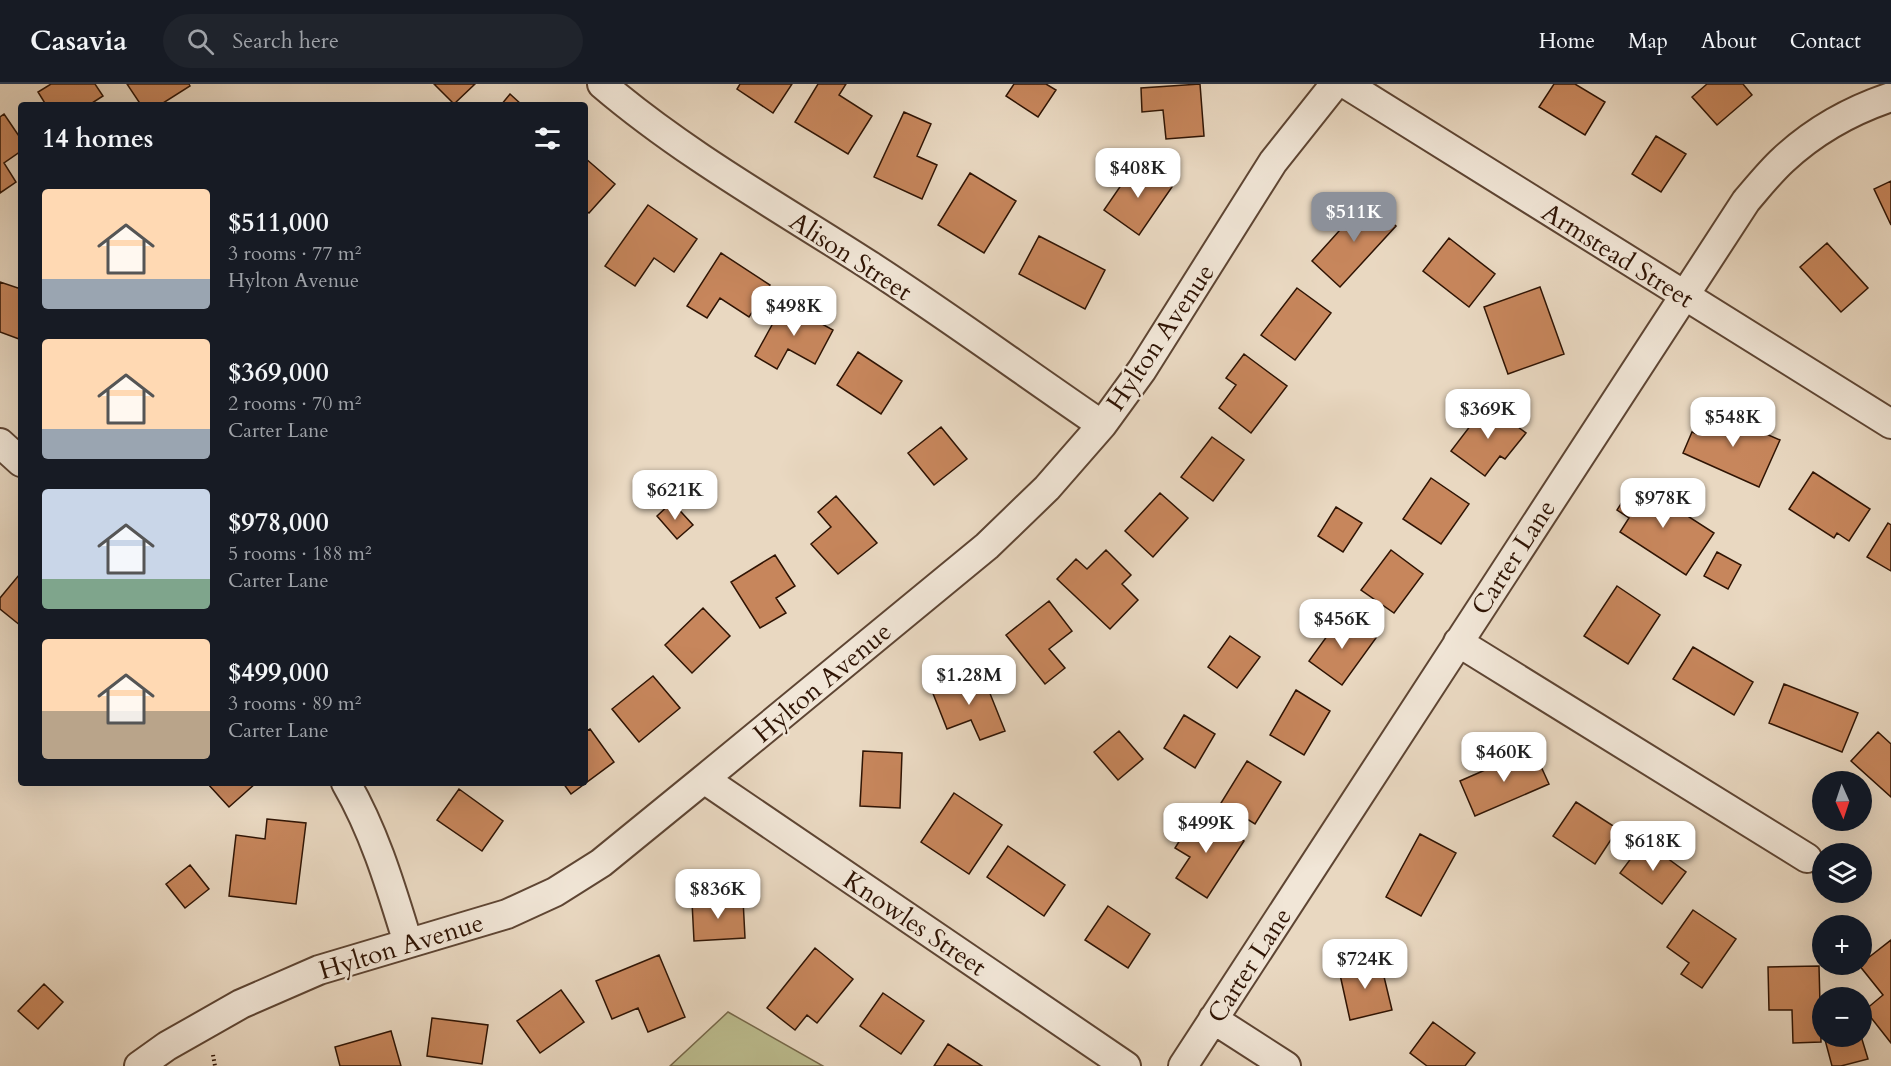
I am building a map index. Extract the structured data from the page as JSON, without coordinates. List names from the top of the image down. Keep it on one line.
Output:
{"streets":{"street":["Armstead Street","Alison Street","Hylton Avenue","Carter Lane","Knowles Street"]},"crossings":[["Armstead Street","Carter Lane"],["Alison Street","Hylton Avenue"],["Hylton Avenue","Knowles Street"]],"north":"bottom","page":{"header":"Casavia","search":"Search here","nav":["Home","Map","About","Contact"],"heading":"14 homes","price":["$408K","$511K","$498K","$369K","$548K","$621K","$978K","$456K","$1.28M","$460K","$499K","$618K","$836K","$724K"],"list":[{"name":"$511,000","note":"3 rooms · 77 m² · Hylton Avenue"},{"name":"$369,000","note":"2 rooms · 70 m² · Carter Lane"},{"name":"$978,000","note":"5 rooms · 188 m² · Carter Lane"},{"name":"$499,000","note":"3 rooms · 89 m² · Carter Lane"}],"map_buttons":["+","−"]}}
